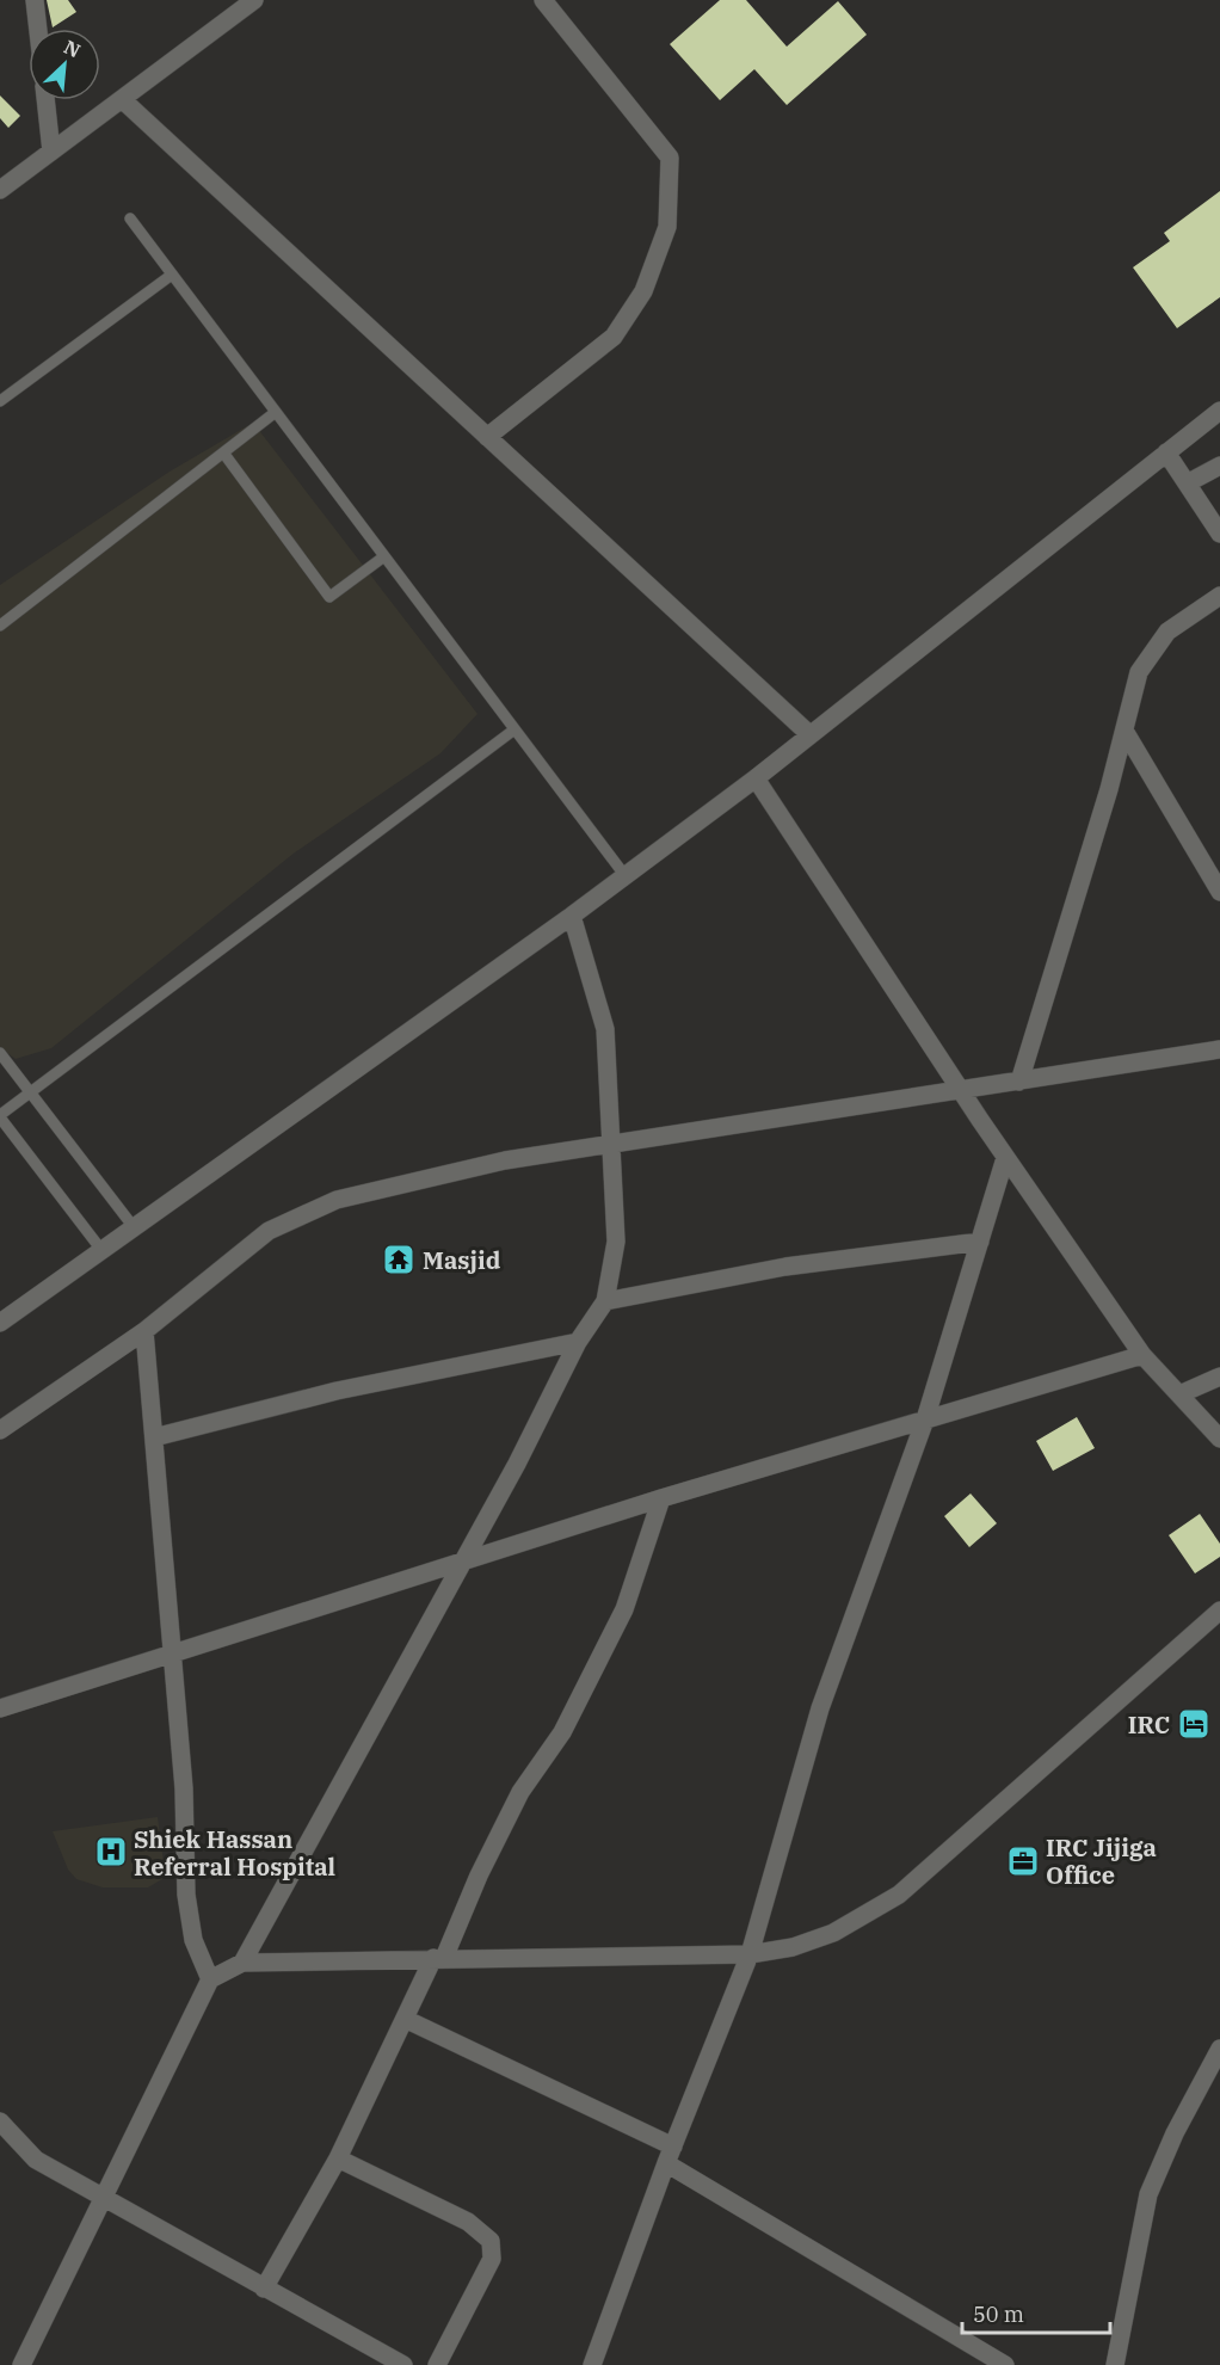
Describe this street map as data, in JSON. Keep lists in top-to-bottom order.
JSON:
{
  "places": {
    "temple": ["Masjid"],
    "hotel": ["IRC"],
    "hospital": ["Shiek Hassan Referral Hospital"],
    "office": ["IRC Jijiga Office"]
  },
  "scale_bar": "50 m",
  "north": "top right"
}
